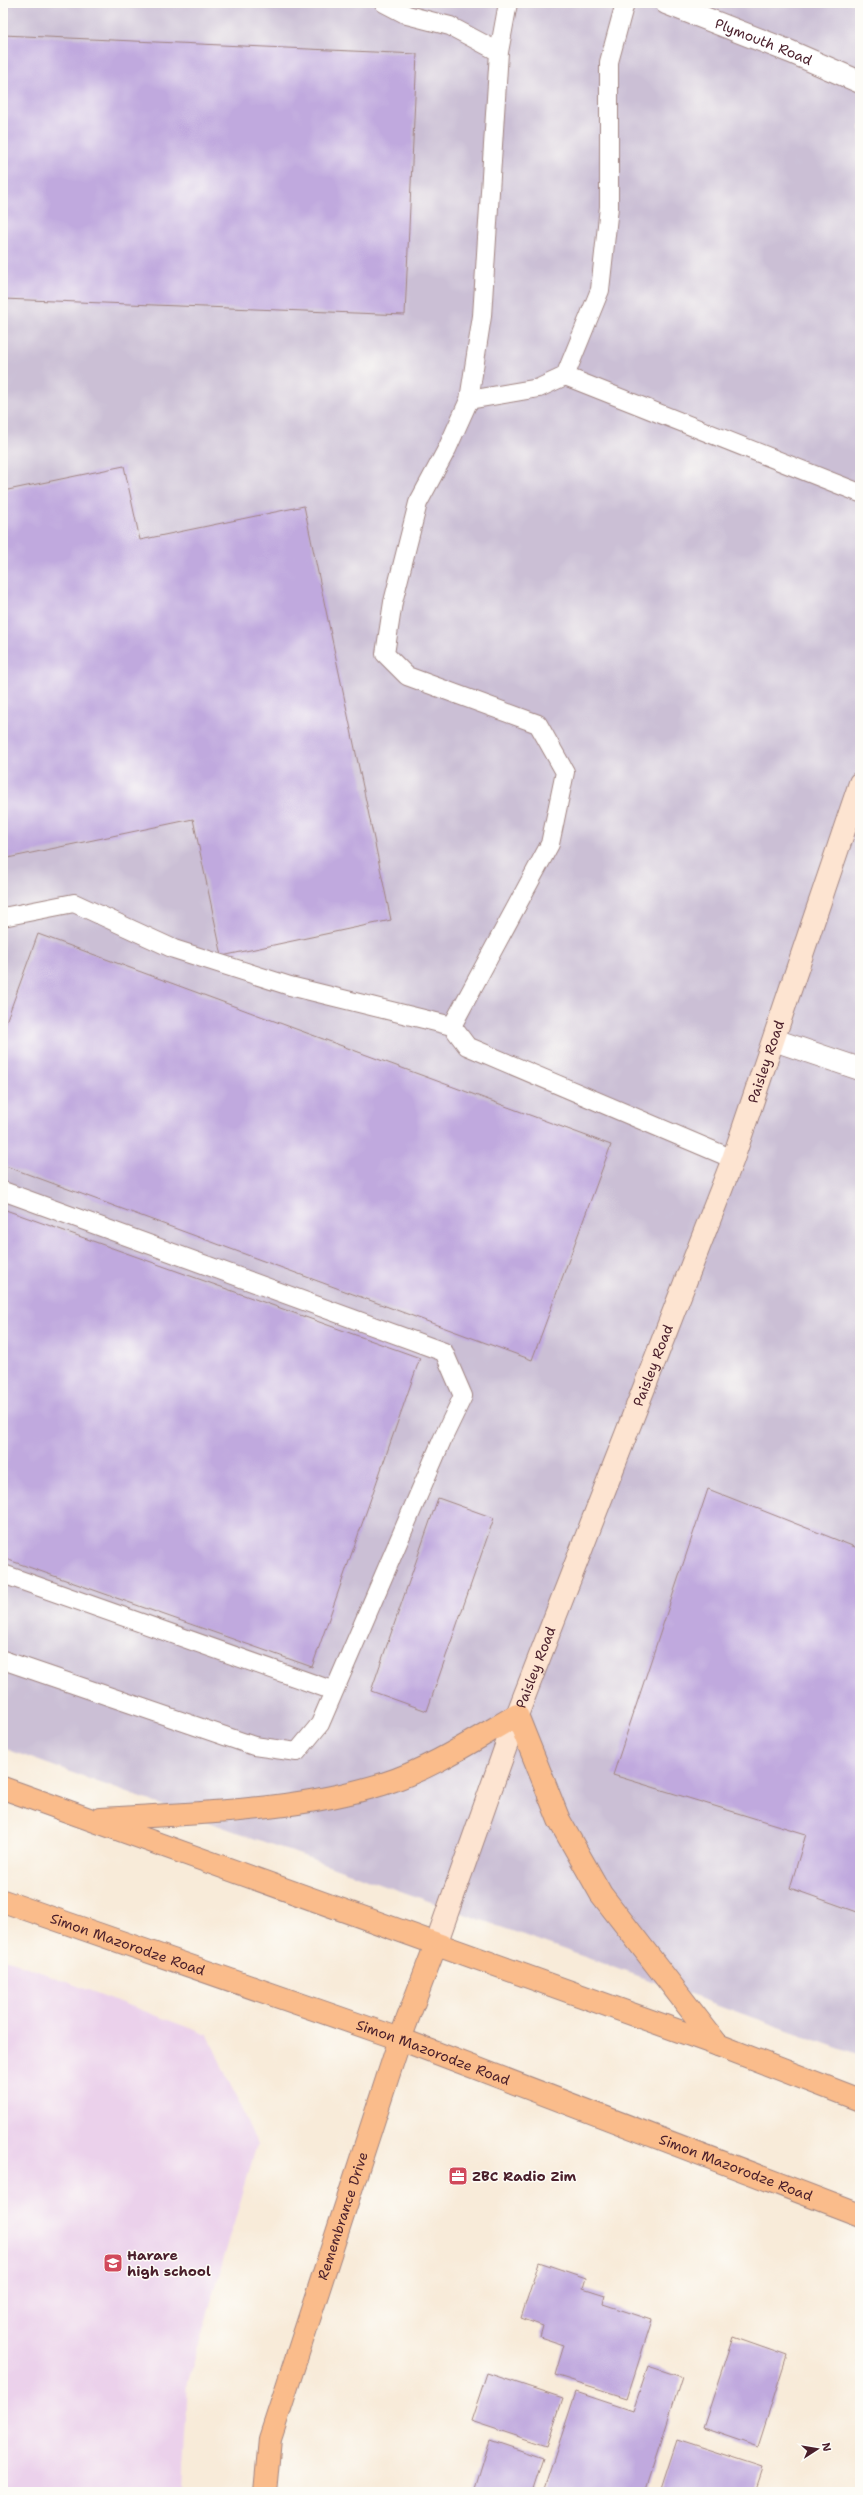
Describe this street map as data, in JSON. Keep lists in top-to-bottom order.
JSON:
{
  "streets": {
    "main road": ["Paisley Road", "Simon Mazorodze Road", "Remembrance Drive"],
    "street": ["Plymouth Road"]
  },
  "crossings": [
    ["Paisley Road", "Remembrance Drive"],
    ["Simon Mazorodze Road", "Remembrance Drive"]
  ],
  "places": {
    "office": ["ZBC Radio Zim"],
    "school or university": ["Harare high school"]
  },
  "north": "right"
}
